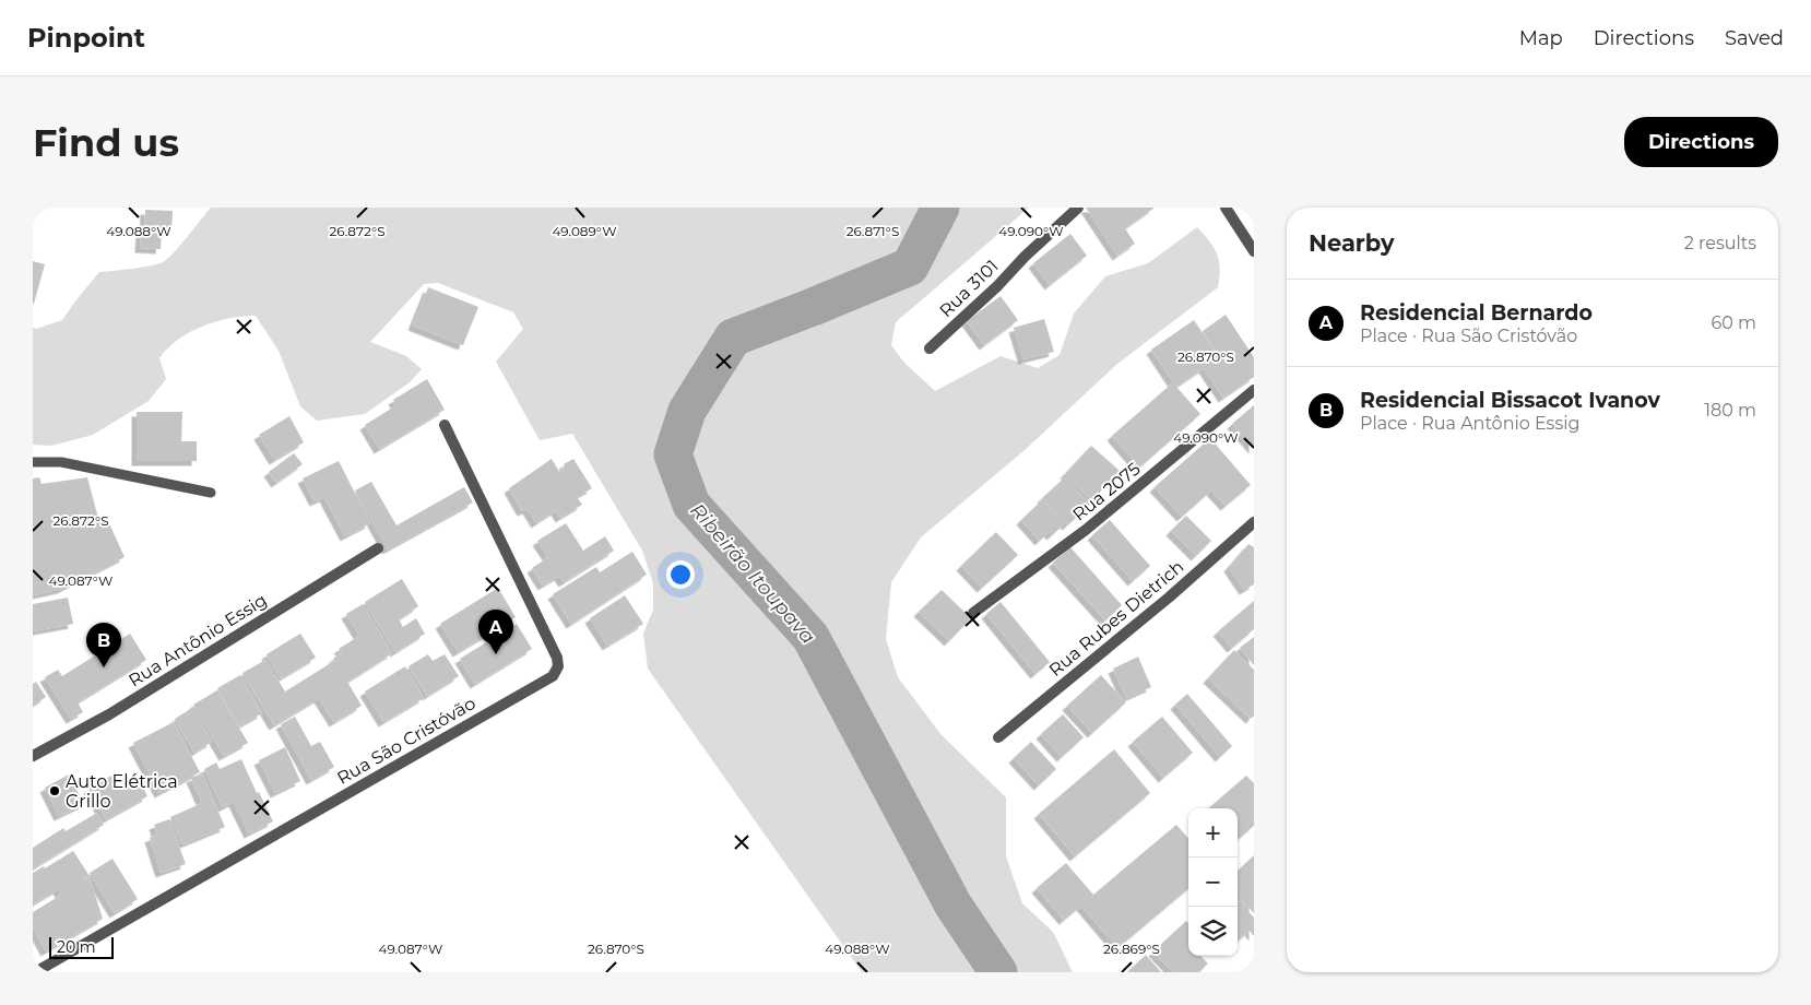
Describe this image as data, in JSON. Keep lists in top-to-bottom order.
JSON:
{
  "streets": {
    "street": [
      "Rua 3101",
      "Rua 2075",
      "Rua Rubes Dietrich",
      "Rua Antônio Essig",
      "Rua São Cristóvão"
    ]
  },
  "water": ["Ribeirão Itoupava"],
  "places": ["Auto Elétrica Grillo"],
  "scale_bar": "20 m",
  "page": {
    "header": "Pinpoint",
    "nav": ["Map", "Directions", "Saved"],
    "buttons": "Directions",
    "title": "Find us",
    "heading": ["Nearby", "2 results"],
    "list": [
      {
        "mark": "A",
        "name": "Residencial Bernardo",
        "note": "Place · Rua São Cristóvão",
        "value": "60 m"
      },
      {
        "mark": "B",
        "name": "Residencial Bissacot Ivanov",
        "note": "Place · Rua Antônio Essig",
        "value": "180 m"
      }
    ],
    "pins": ["A", "B"],
    "map_buttons": ["+", "−"],
    "scale": "20 m"
  },
  "coordinates": [
    "26.872°S",
    "26.871°S",
    "49.088°W",
    "49.089°W",
    "49.090°W",
    "26.870°S",
    "49.087°W",
    "26.869°S"
  ]
}
